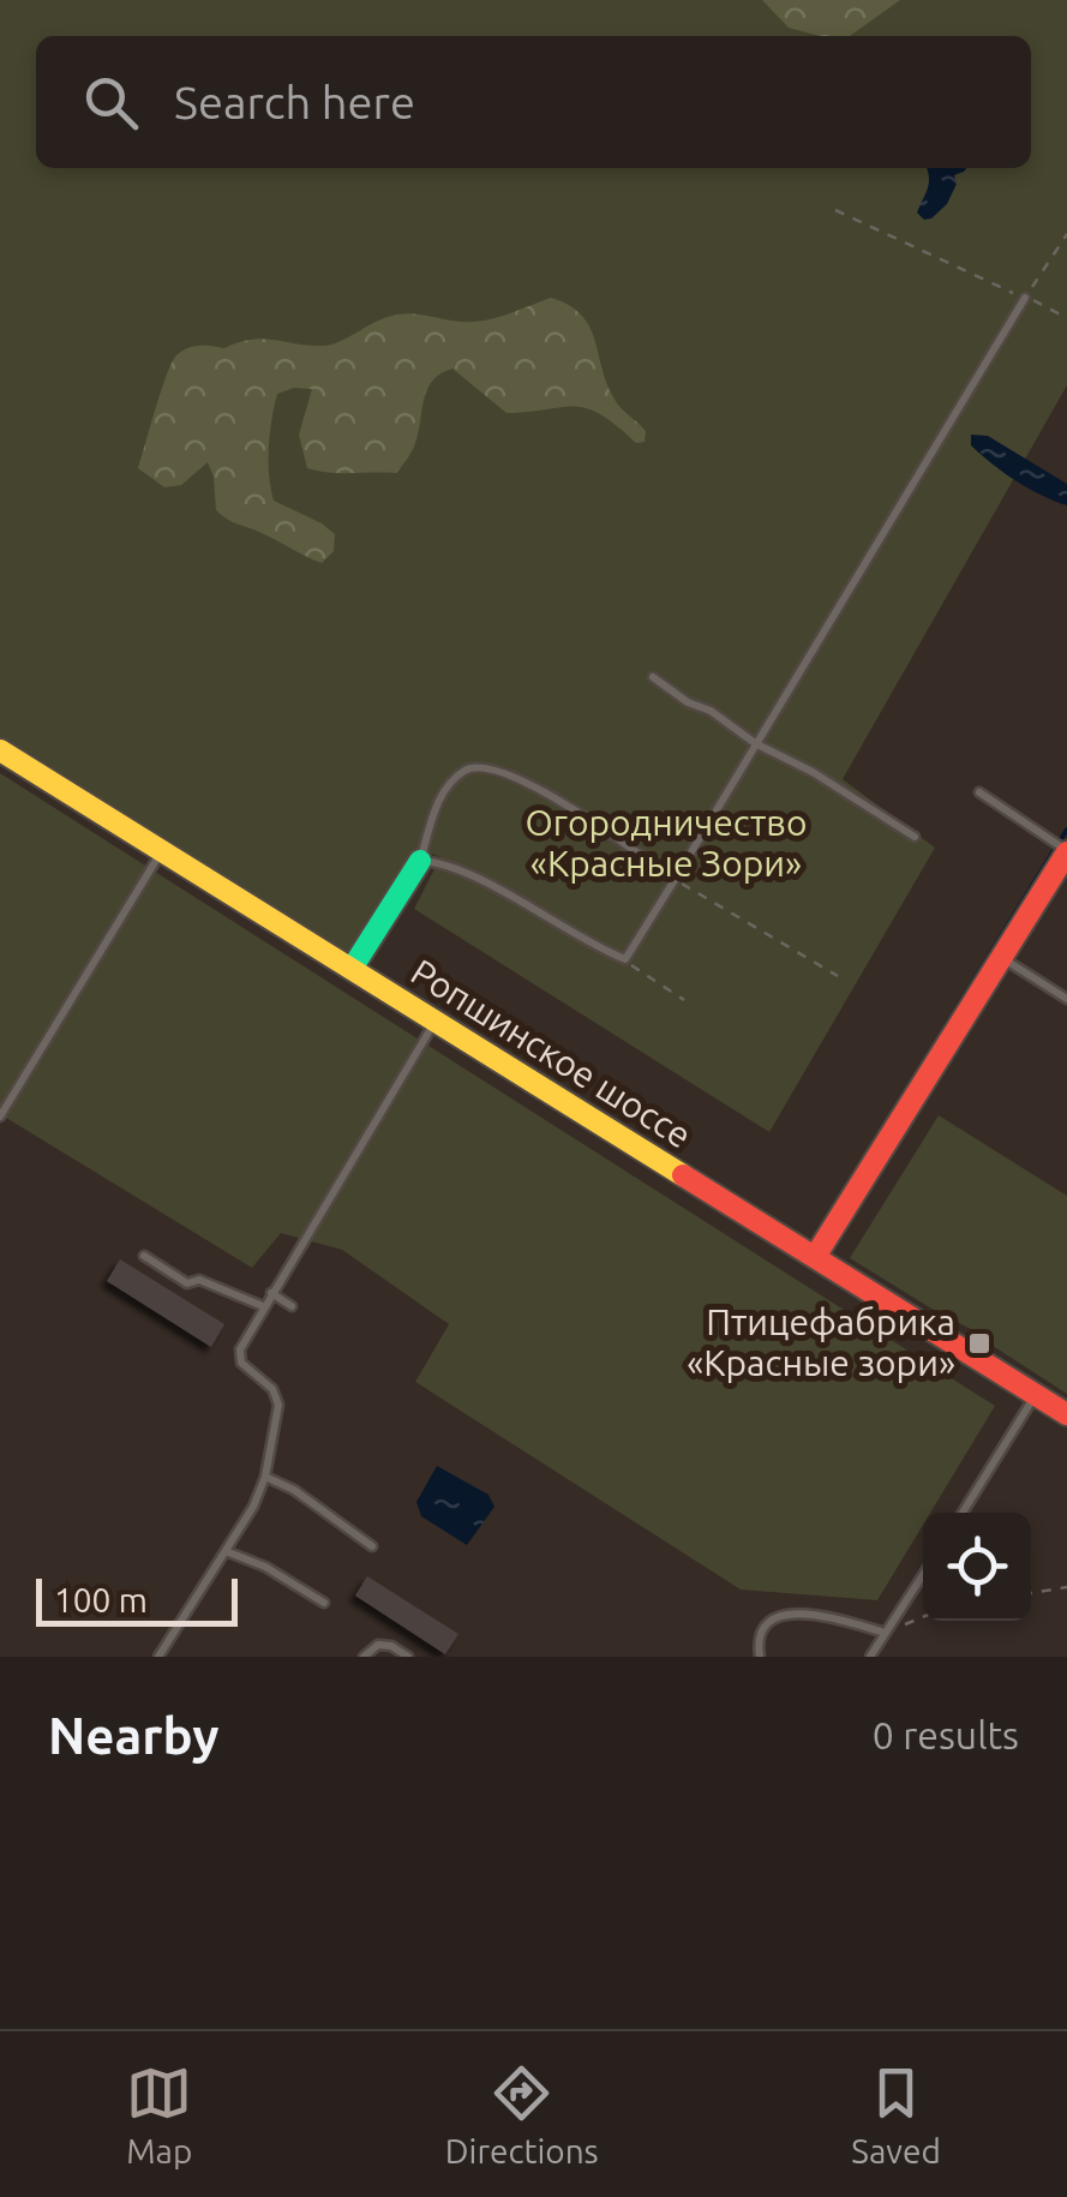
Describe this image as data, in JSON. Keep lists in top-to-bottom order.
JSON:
{
  "streets": {
    "main road": ["Ропшинское шоссе"]
  },
  "parks": ["Огородничество «Красные Зори»"],
  "places": {
    "transit": ["Птицефабрика «Красные зори»"]
  },
  "scale_bar": "100 m",
  "page": {
    "search": "Search here",
    "scale": "100 m",
    "heading": ["Nearby", "0 results"],
    "nav": ["Map", "Directions", "Saved"]
  }
}
